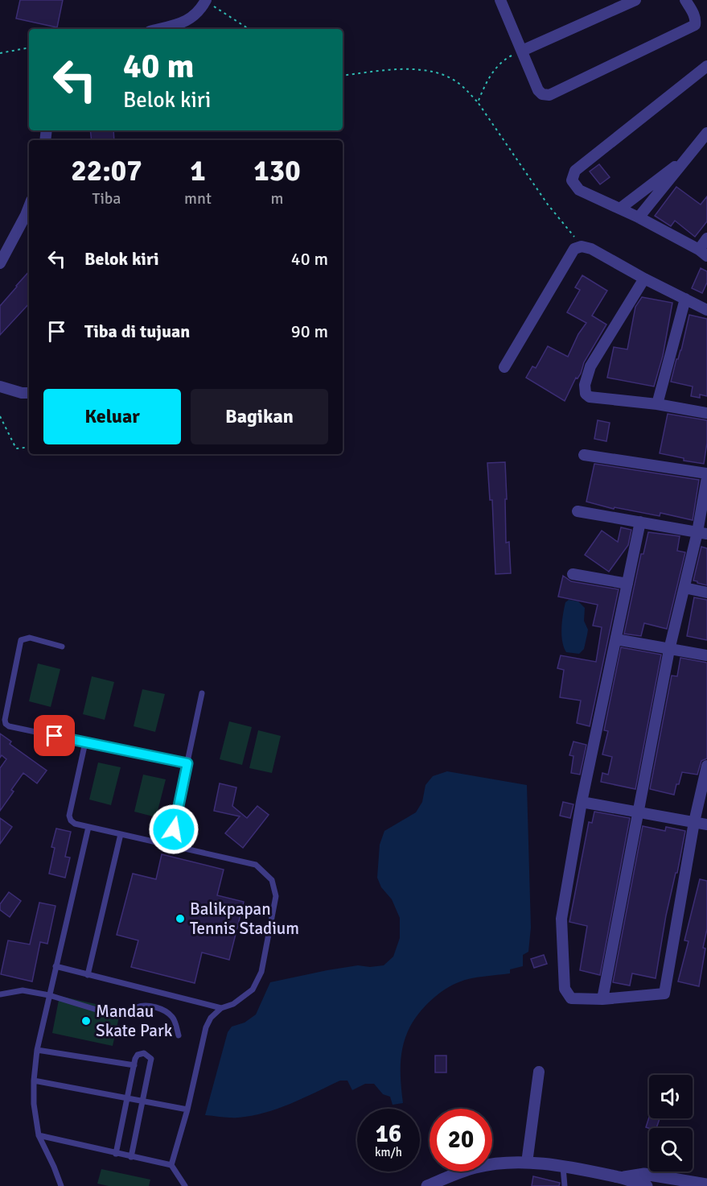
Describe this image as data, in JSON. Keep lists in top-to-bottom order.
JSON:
{
  "places": ["Balikpapan Tennis Stadium", "Mandau Skate Park"],
  "page": {
    "turn": ["40 m", "Belok kiri"],
    "eta": [
      "22:07",
      "Tiba",
      "1",
      "mnt",
      "130",
      "m"
    ],
    "list": [
      {
        "name": "Belok kiri",
        "value": "40 m"
      },
      {
        "name": "Tiba di tujuan",
        "value": "90 m"
      }
    ],
    "buttons": ["Keluar", "Bagikan"],
    "speed": "16 km/h",
    "limit": "20"
  }
}
